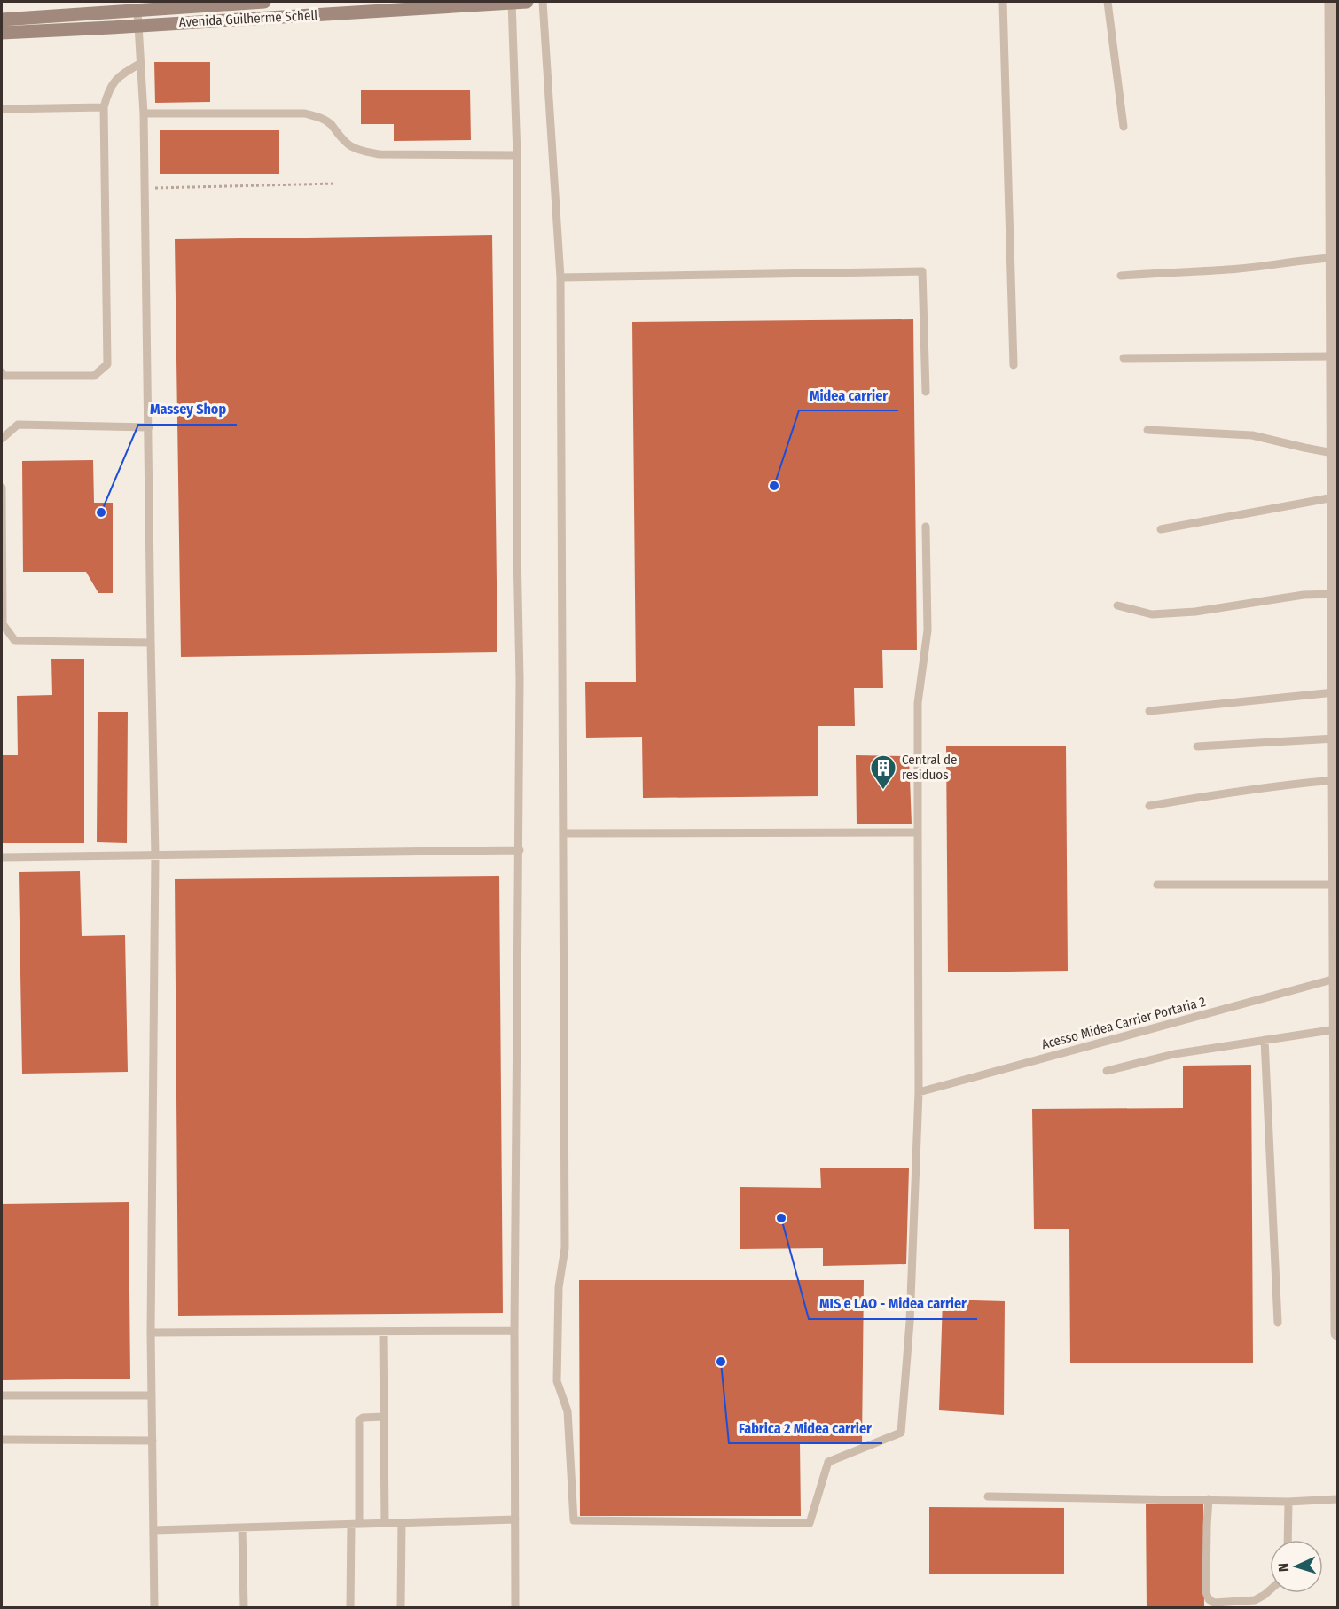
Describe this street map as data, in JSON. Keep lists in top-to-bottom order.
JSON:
{
  "streets": {
    "main road": ["Avenida Guilherme Schell"],
    "lane": ["Acesso Midea Carrier Portaria 2"]
  },
  "places": {
    "other": [
      "Midea carrier",
      "Massey Shop",
      "MIS e LAO - Midea carrier",
      "Fabrica 2 Midea carrier"
    ],
    "building": ["Central de residuos"]
  },
  "north": "left"
}
